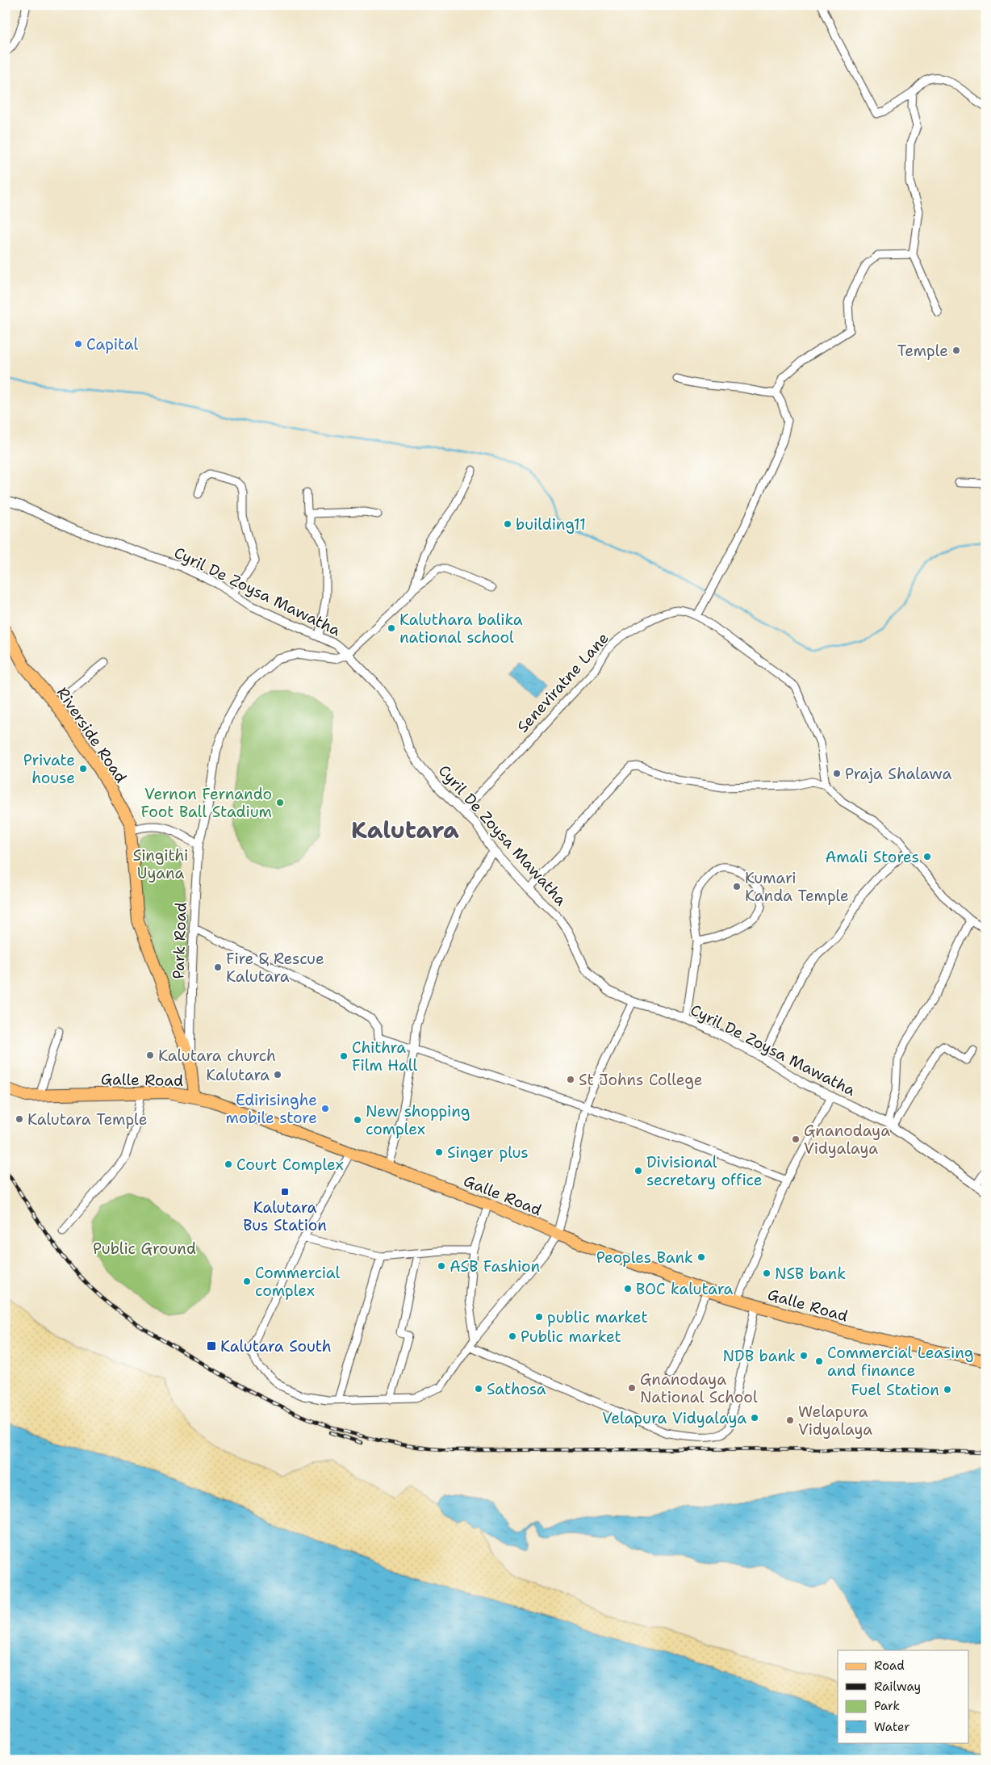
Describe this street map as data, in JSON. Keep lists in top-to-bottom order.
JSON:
{
  "streets": {
    "main road": ["Riverside Road", "Galle Road"],
    "street": ["Cyril De Zoysa Mawatha", "Seneviratne Lane", "Park Road"]
  },
  "crossings": [
    ["Cyril De Zoysa Mawatha", "Seneviratne Lane"],
    ["Cyril De Zoysa Mawatha", "Park Road"],
    ["Riverside Road", "Park Road"],
    ["Riverside Road", "Galle Road"]
  ],
  "districts": ["Kalutara"],
  "parks": ["Singithi Uyana", "Public Ground"],
  "places": {
    "other": [
      "Capital",
      "Temple",
      "building11",
      "Kaluthara balika national school",
      "Private house",
      "Praja Shalawa",
      "Vernon Fernando Foot Ball Stadium",
      "Amali Stores",
      "Kumari Kanda Temple",
      "Fire & Rescue Kalutara",
      "Kalutara church",
      "Chithra Film Hall",
      "Kalutara",
      "St Johns College",
      "Edirisinghe mobile store",
      "Kalutara Temple",
      "New shopping complex",
      "Gnanodaya Vidyalaya",
      "Singer plus",
      "Court Complex",
      "Divisional secretary office",
      "Peoples Bank",
      "ASB Fashion",
      "NSB bank",
      "Commercial complex",
      "BOC kalutara",
      "public market",
      "Public market",
      "NDB bank",
      "Commercial Leasing and finance",
      "Gnanodaya National School",
      "Sathosa",
      "Fuel Station",
      "Velapura Vidyalaya",
      "Welapura Vidyalaya"
    ],
    "transit": ["Kalutara Bus Station", "Kalutara South"]
  },
  "legend": [
    "Road",
    "Railway",
    "Park",
    "Water"
  ]
}
